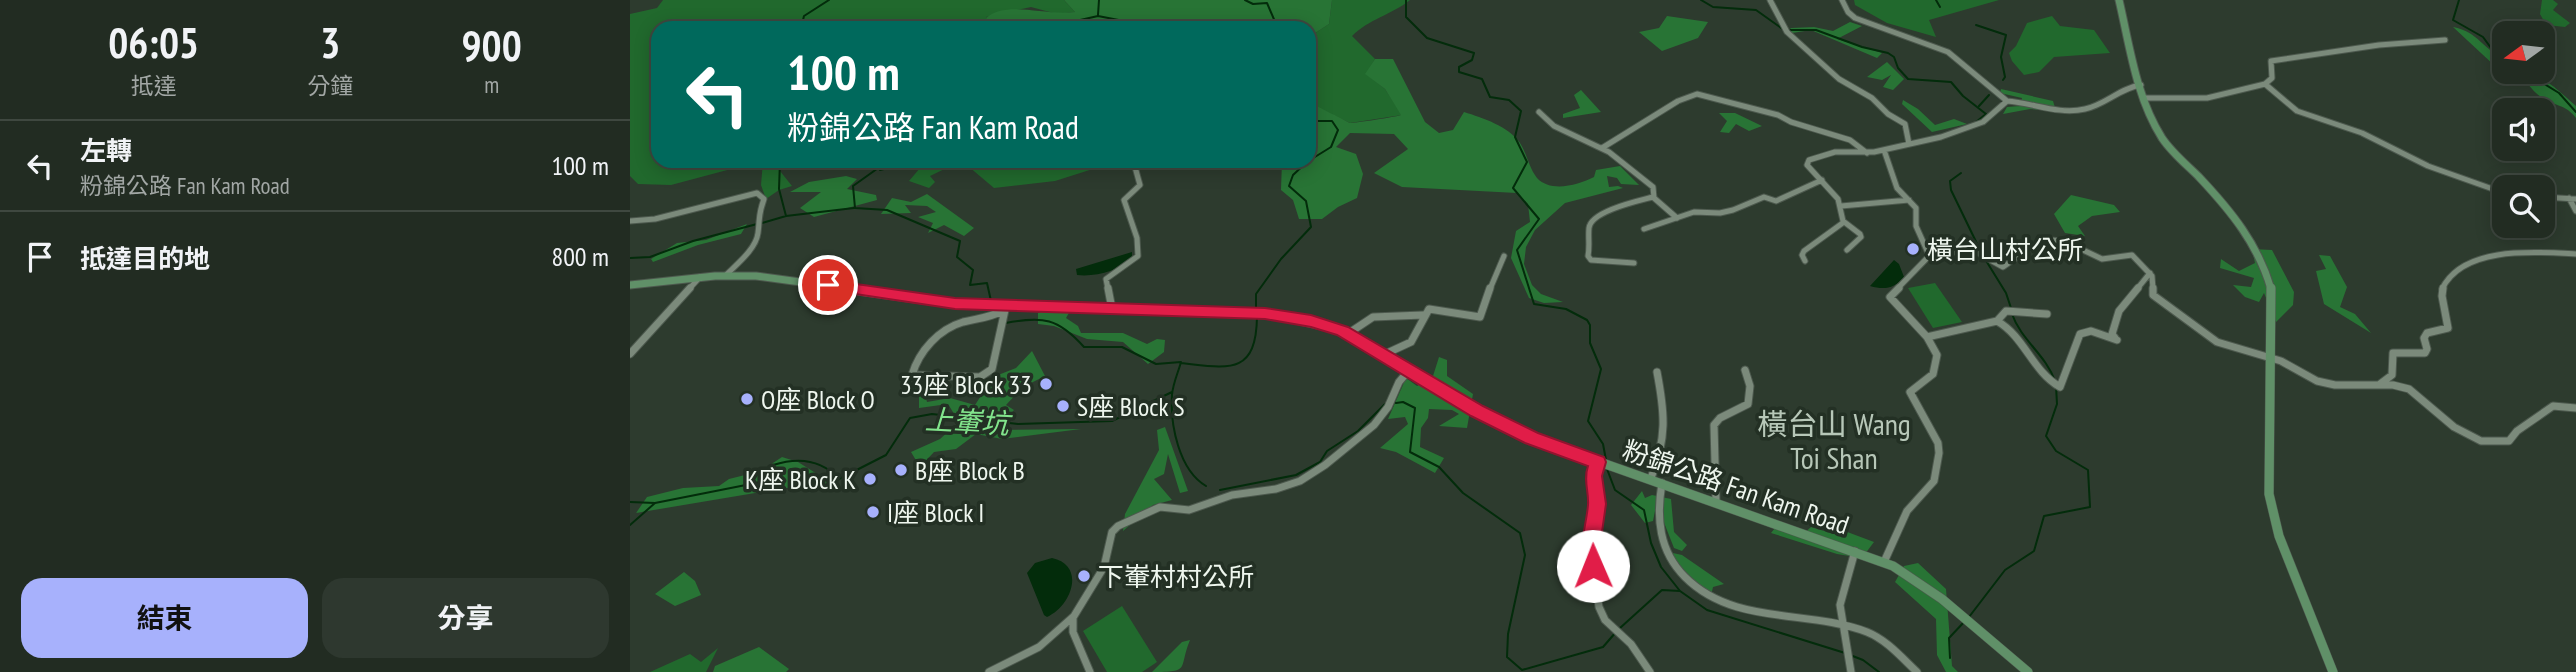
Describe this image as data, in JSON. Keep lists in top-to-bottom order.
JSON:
{
  "streets": {
    "main road": ["粉錦公路 Fan Kam Road"]
  },
  "districts": ["橫台山 Wang Toi Shan"],
  "water": ["上輋坑"],
  "places": [
    "橫台山村公所",
    "33座 Block 33",
    "O座 Block O",
    "S座 Block S",
    "B座 Block B",
    "K座 Block K",
    "I座 Block I",
    "下輋村村公所"
  ],
  "north": "left",
  "page": {
    "eta": [
      "06:05",
      "抵達",
      "3",
      "分鐘",
      "900",
      "m"
    ],
    "turn": ["100 m", "粉錦公路 Fan Kam Road"],
    "list": [
      {
        "name": "左轉",
        "note": "粉錦公路 Fan Kam Road",
        "value": "100 m"
      },
      {
        "name": "抵達目的地",
        "value": "800 m"
      }
    ],
    "buttons": ["結束", "分享"]
  }
}
